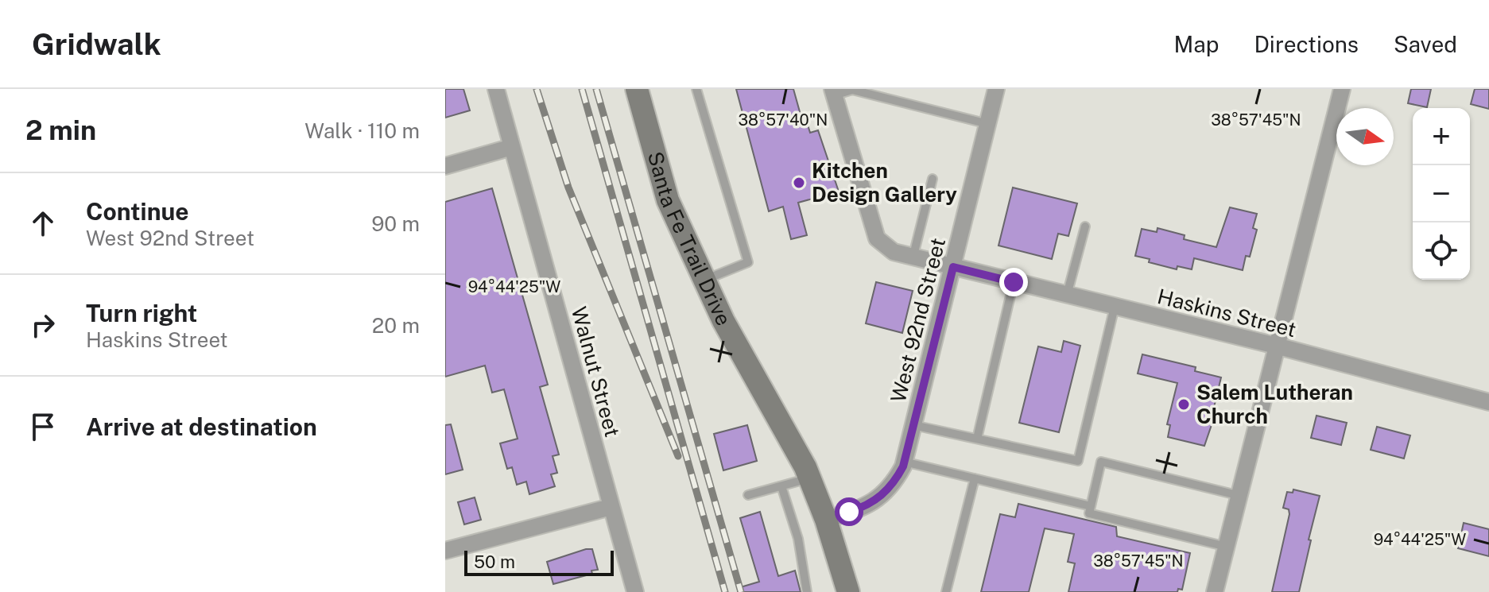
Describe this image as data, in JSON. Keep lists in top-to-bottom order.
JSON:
{
  "streets": {
    "main road": ["Santa Fe Trail Drive"],
    "street": ["Haskins Street", "West 92nd Street", "Walnut Street"]
  },
  "crossings": [
    ["Santa Fe Trail Drive", "West 92nd Street"],
    ["Haskins Street", "West 92nd Street"]
  ],
  "places": ["Kitchen Design Gallery", "Salem Lutheran Church"],
  "scale_bar": "50 m",
  "north": "right",
  "page": {
    "header": "Gridwalk",
    "nav": ["Map", "Directions", "Saved"],
    "heading": ["2 min", "Walk · 110 m"],
    "map_buttons": ["+", "−"],
    "list": [
      ["Continue", "West 92nd Street", "90 m"],
      ["Turn right", "Haskins Street", "20 m"],
      "Arrive at destination"
    ],
    "scale": "50 m"
  },
  "coordinates": ["38°57'40\"N", "38°57'45\"N", "94°44'25\"W"]
}
